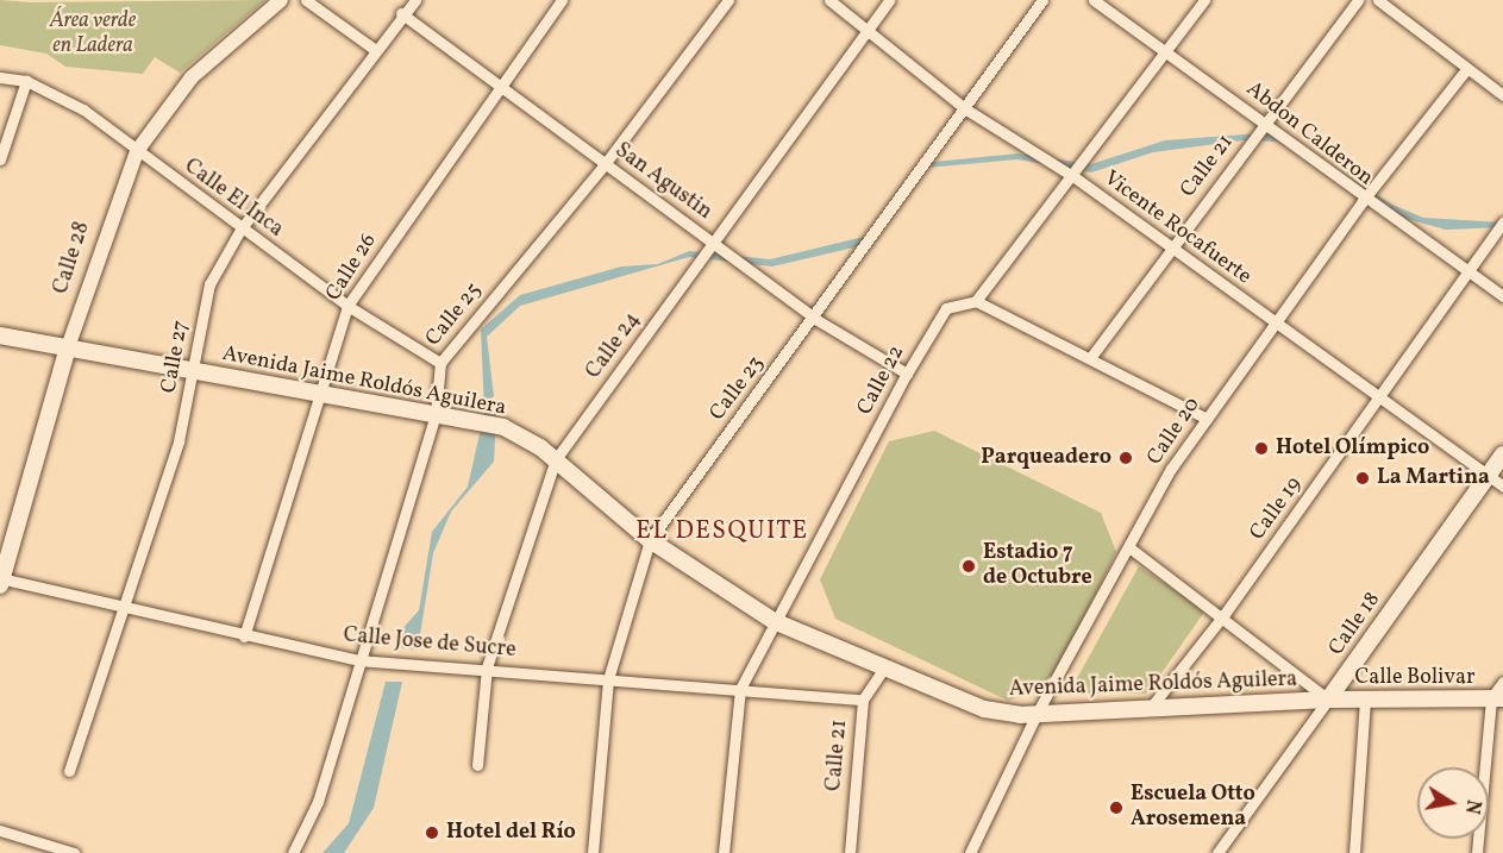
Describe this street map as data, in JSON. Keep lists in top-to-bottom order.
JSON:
{
  "streets": {
    "main road": [
      "Calle 28",
      "Avenida Jaime Roldós Aguilera",
      "Calle 18",
      "Calle Bolivar"
    ],
    "street": [
      "Abdon Calderon",
      "Calle 21",
      "San Agustin",
      "Calle El Inca",
      "Vicente Rocafuerte",
      "Calle 26",
      "Calle 25",
      "Calle 24",
      "Calle 27",
      "Calle 22",
      "Calle 23",
      "Calle 20",
      "Calle 19",
      "Calle Jose de Sucre"
    ]
  },
  "crossings": [
    ["Abdon Calderon", "Calle 21"],
    ["Abdon Calderon", "Calle 22"],
    ["Abdon Calderon", "Calle 20"],
    ["Abdon Calderon", "Calle 19"],
    ["Calle 21", "Vicente Rocafuerte"],
    ["Calle 21", "Avenida Jaime Roldós Aguilera"],
    ["Calle 21", "Calle Jose de Sucre"],
    ["San Agustin", "Calle 26"],
    ["San Agustin", "Calle 25"],
    ["San Agustin", "Calle 24"],
    ["San Agustin", "Calle 27"],
    ["San Agustin", "Calle 22"],
    ["San Agustin", "Calle 23"],
    ["Calle El Inca", "Calle 28"],
    ["Calle El Inca", "Calle 26"],
    ["Calle El Inca", "Calle 25"],
    ["Calle El Inca", "Calle 27"],
    ["Vicente Rocafuerte", "Calle 24"],
    ["Vicente Rocafuerte", "Calle 22"],
    ["Vicente Rocafuerte", "Calle 23"],
    ["Vicente Rocafuerte", "Calle 20"],
    ["Vicente Rocafuerte", "Calle 19"],
    ["Vicente Rocafuerte", "Calle 18"],
    ["Calle 28", "Avenida Jaime Roldós Aguilera"],
    ["Calle 28", "Calle Jose de Sucre"],
    ["Calle 26", "Avenida Jaime Roldós Aguilera"],
    ["Calle 26", "Calle Jose de Sucre"],
    ["Calle 25", "Avenida Jaime Roldós Aguilera"],
    ["Calle 25", "Calle Jose de Sucre"],
    ["Calle 24", "Avenida Jaime Roldós Aguilera"],
    ["Calle 24", "Calle Jose de Sucre"],
    ["Calle 27", "Avenida Jaime Roldós Aguilera"],
    ["Calle 27", "Calle Jose de Sucre"],
    ["Calle 22", "Avenida Jaime Roldós Aguilera"],
    ["Calle 22", "Calle Jose de Sucre"],
    ["Avenida Jaime Roldós Aguilera", "Calle 23"],
    ["Avenida Jaime Roldós Aguilera", "Calle 20"],
    ["Avenida Jaime Roldós Aguilera", "Calle 19"],
    ["Avenida Jaime Roldós Aguilera", "Calle 18"],
    ["Avenida Jaime Roldós Aguilera", "Calle Bolivar"],
    ["Calle 23", "Calle Jose de Sucre"],
    ["Calle 18", "Calle Bolivar"]
  ],
  "districts": ["EL DESQUITE"],
  "parks": ["Área verde en Ladera"],
  "places": [
    "Hotel Olímpico",
    "Parqueadero",
    "La Martina",
    "Estadio 7 de Octubre",
    "Escuela Otto Arosemena",
    "Hotel del Río"
  ],
  "north": "right"
}
